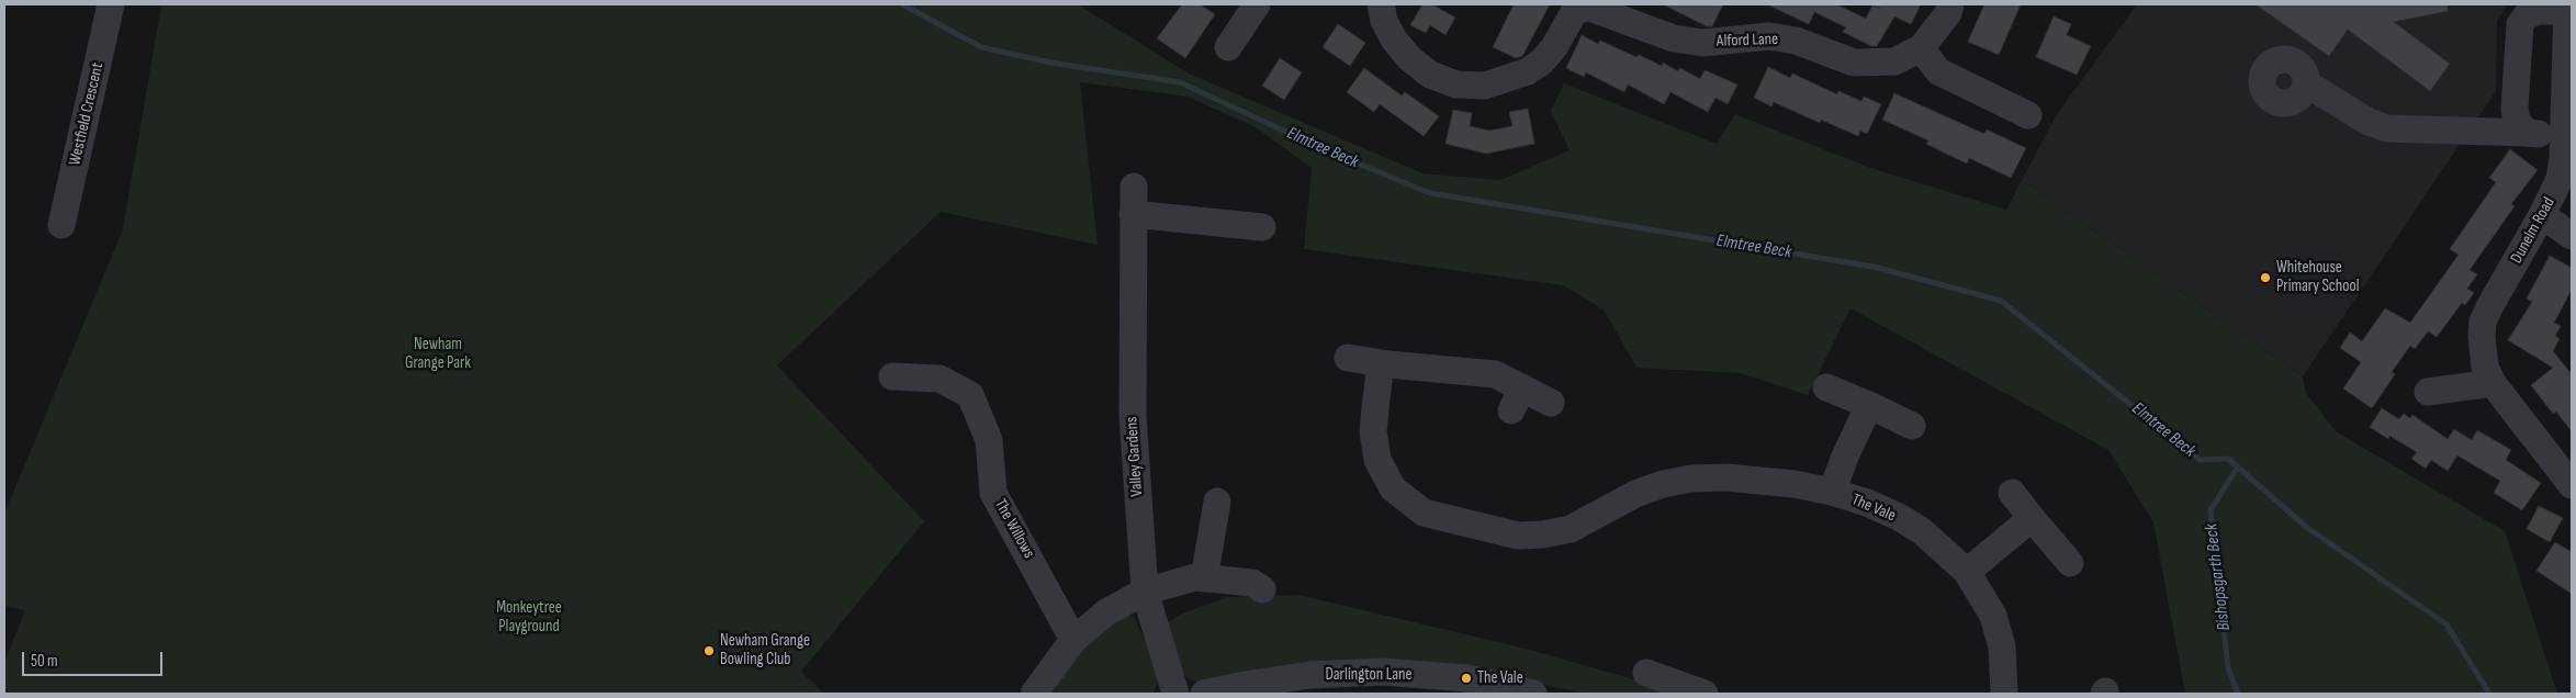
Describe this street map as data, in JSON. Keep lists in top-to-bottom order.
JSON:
{
  "streets": {
    "street": [
      "Alford Lane",
      "Westfield Crescent",
      "Dunelm Road",
      "Valley Gardens",
      "The Vale",
      "The Willows",
      "Darlington Lane"
    ]
  },
  "water": ["Elmtree Beck", "Bishopsgarth Beck"],
  "parks": ["Newham Grange Park", "Monkeytree Playground"],
  "places": ["Whitehouse Primary School", "Newham Grange Bowling Club", "The Vale"],
  "scale_bar": "50 m"
}
